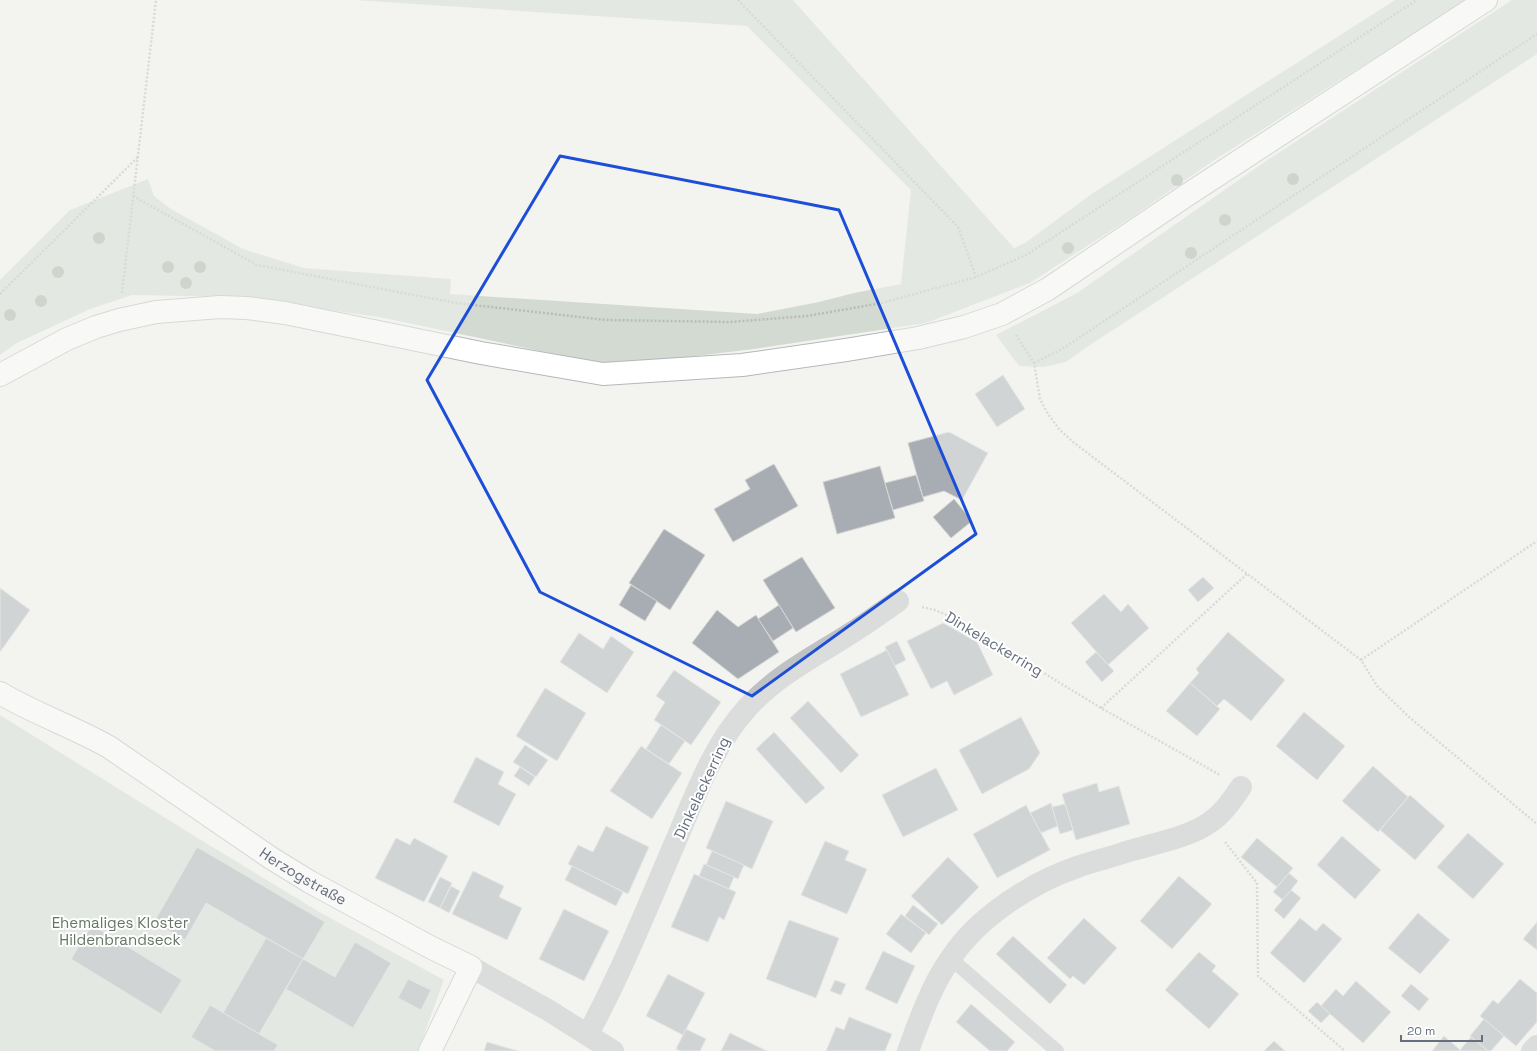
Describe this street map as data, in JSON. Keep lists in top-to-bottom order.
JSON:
{
  "streets": {
    "street": ["Dinkelackerring", "Herzogstraße"]
  },
  "crossings": [
    ["Dinkelackerring", "Herzogstraße"]
  ],
  "parks": ["Ehemaliges Kloster Hildenbrandseck"],
  "scale_bar": "20 m"
}
